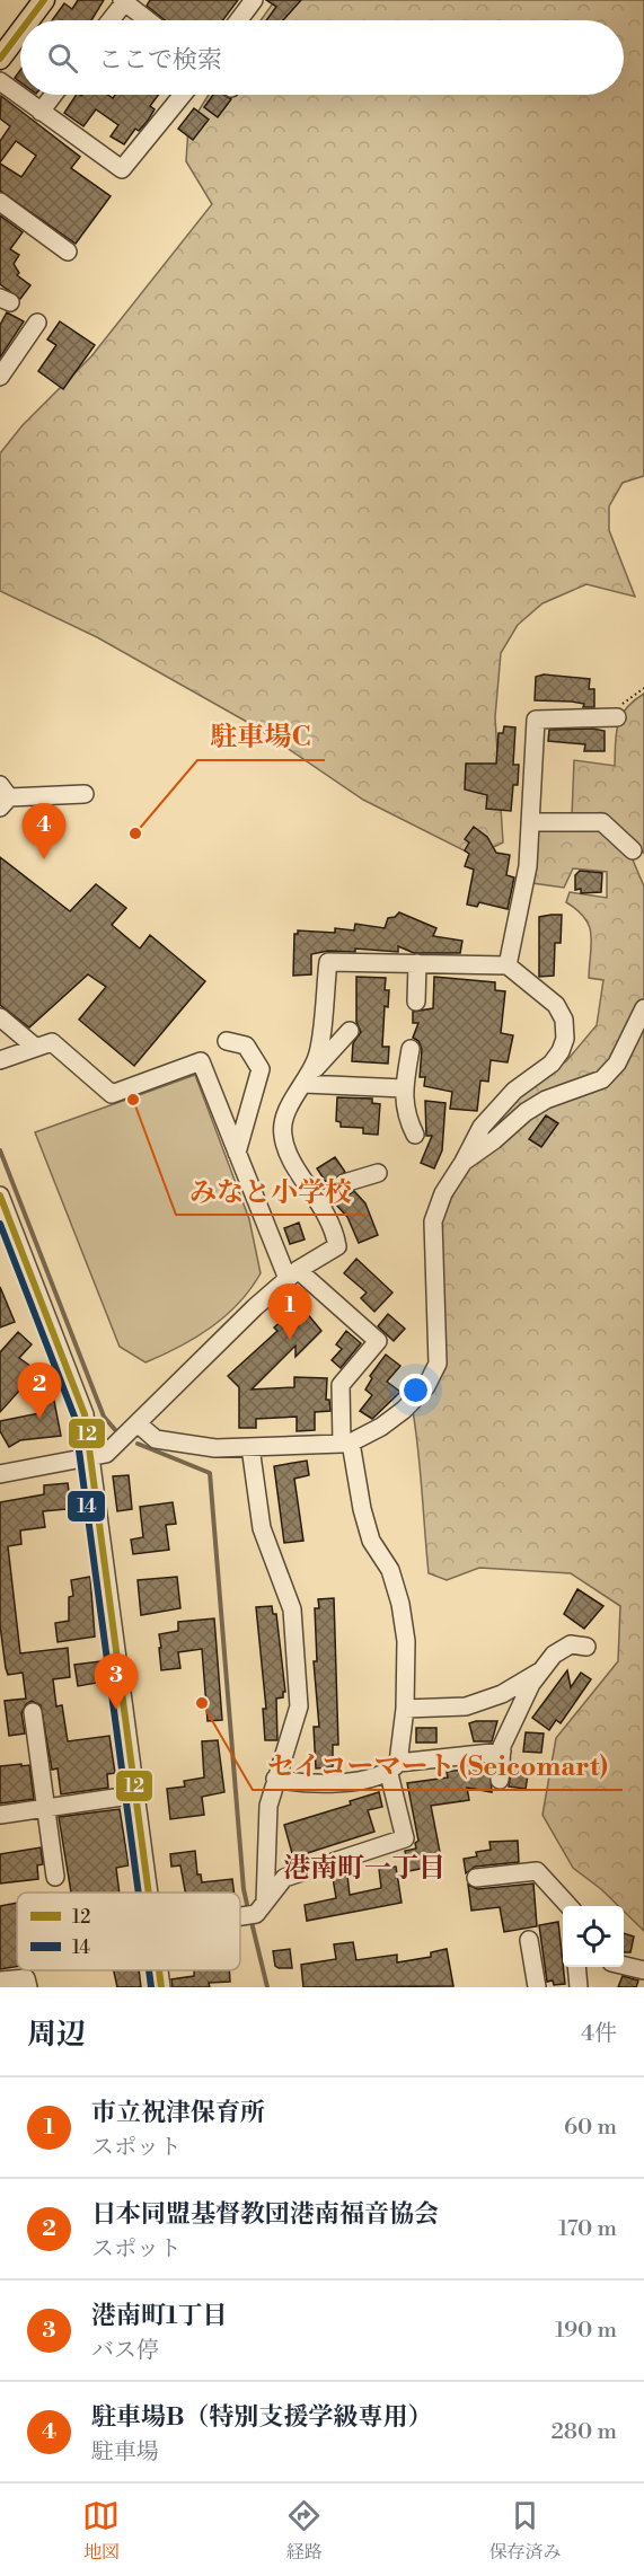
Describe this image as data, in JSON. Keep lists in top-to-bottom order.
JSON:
{
  "districts": ["港南町一丁目"],
  "places": ["駐車場C", "みなと小学校", "セイコーマート (Seicomart)"],
  "lines": ["transit line 12", "transit line 14"],
  "legend": ["12", "14"],
  "page": {
    "search": "ここで検索",
    "pins": [
      "4",
      "1",
      "2",
      "3"
    ],
    "heading": ["周辺", "4件"],
    "list": [
      {
        "mark": "1",
        "name": "市立祝津保育所",
        "note": "スポット",
        "value": "60 m"
      },
      {
        "mark": "2",
        "name": "日本同盟基督教団港南福音協会",
        "note": "スポット",
        "value": "170 m"
      },
      {
        "mark": "3",
        "name": "港南町1丁目",
        "note": "バス停",
        "value": "190 m"
      },
      {
        "mark": "4",
        "name": "駐車場B（特別支援学級専用）",
        "note": "駐車場",
        "value": "280 m"
      }
    ],
    "nav": ["地図", "経路", "保存済み"]
  }
}
